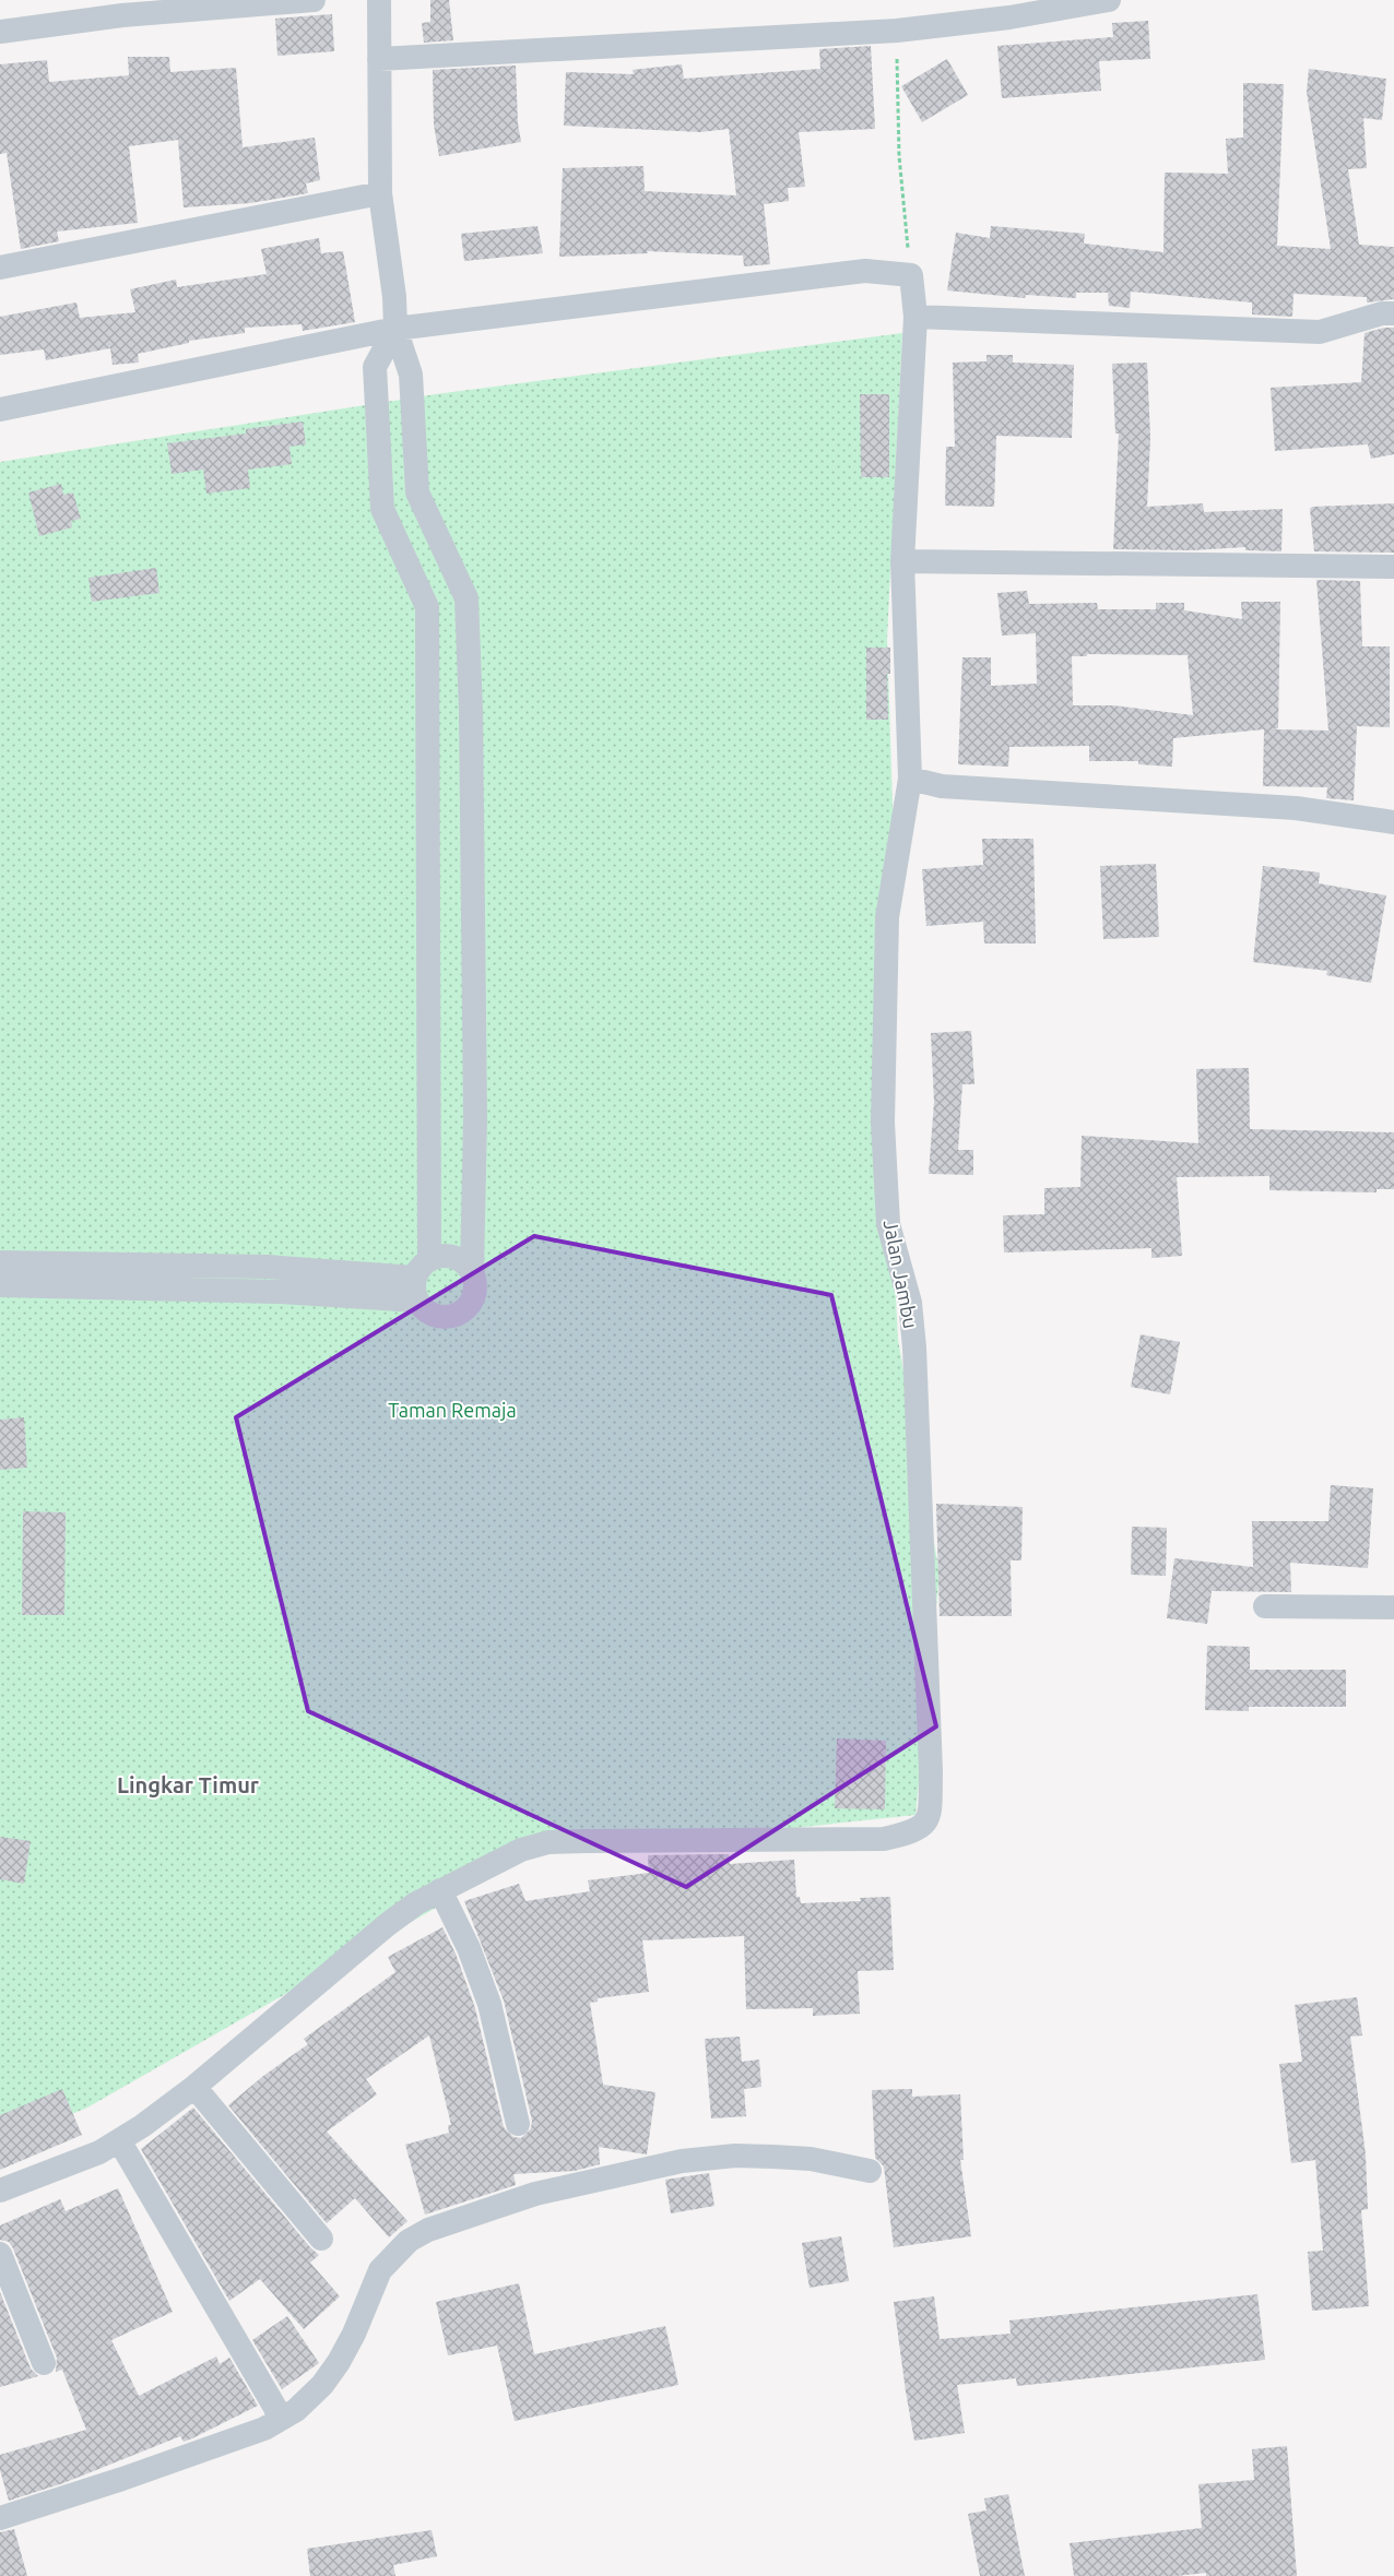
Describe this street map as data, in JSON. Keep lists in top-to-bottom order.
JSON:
{
  "streets": {
    "street": ["Jalan Jambu"]
  },
  "districts": ["Lingkar Timur"],
  "parks": ["Taman Remaja"]
}
